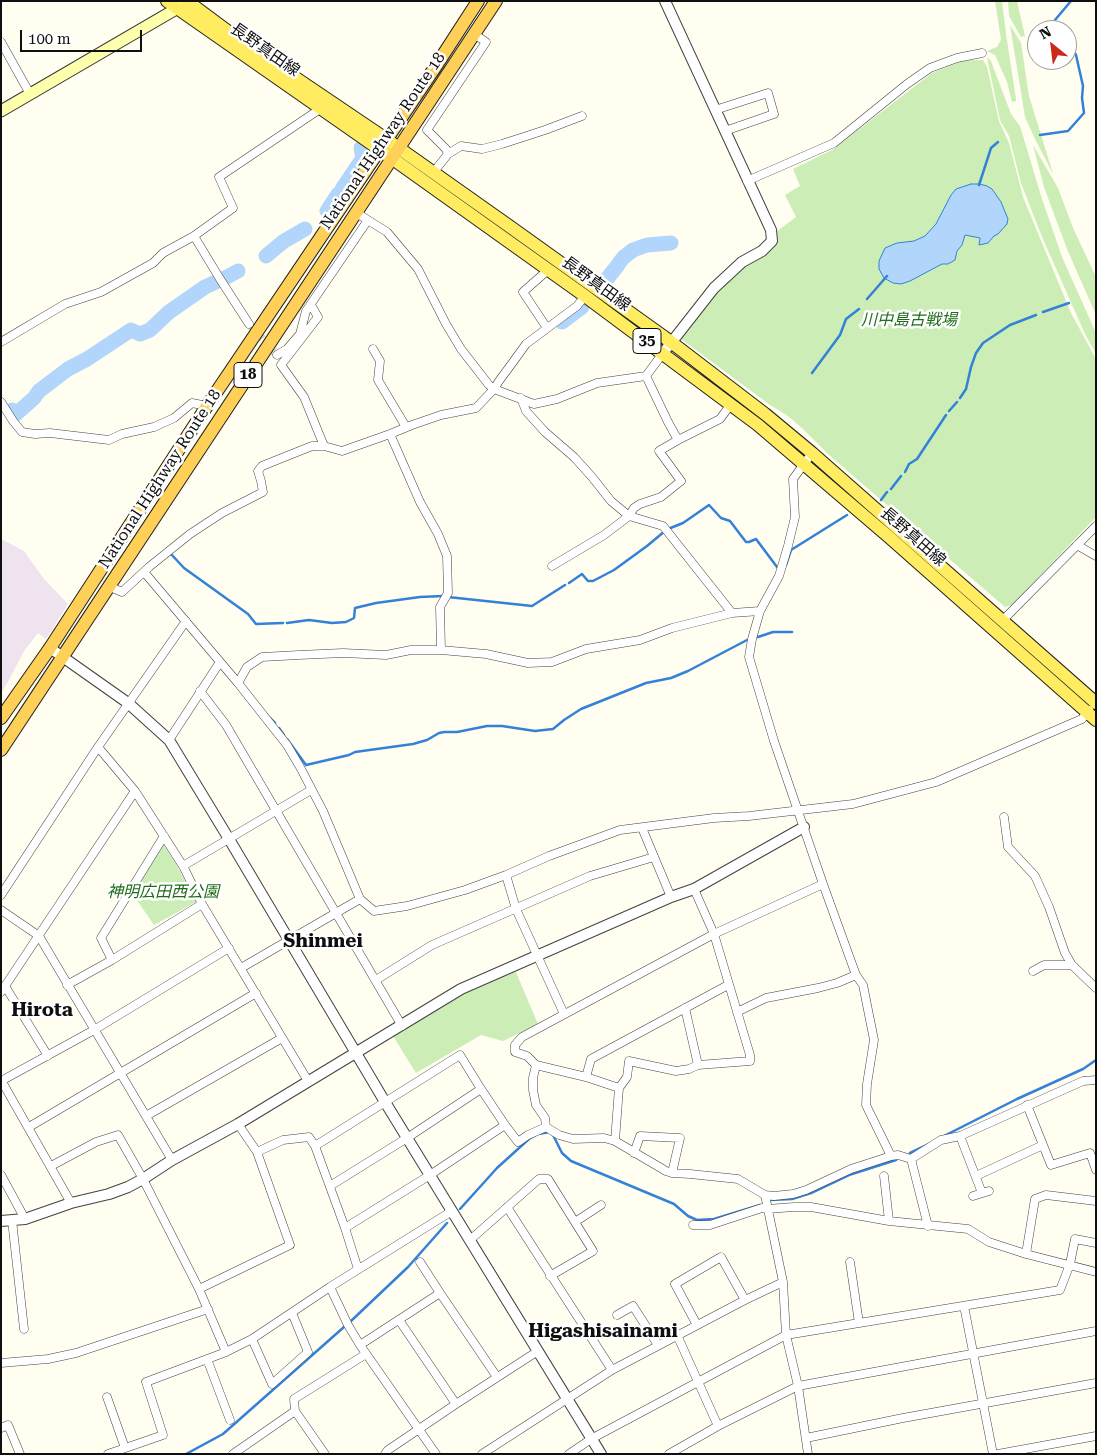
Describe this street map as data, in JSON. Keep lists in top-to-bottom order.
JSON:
{
  "streets": {
    "highway": ["National Highway Route 18", "18"],
    "main road": ["長野真田線", "35"]
  },
  "crossings": [
    ["長野真田線", "National Highway Route 18"]
  ],
  "districts": ["Shinmei", "Hirota", "Higashisainami"],
  "parks": ["川中島古戦場", "神明広田西公園"],
  "scale_bar": "100 m",
  "north": "top left"
}
